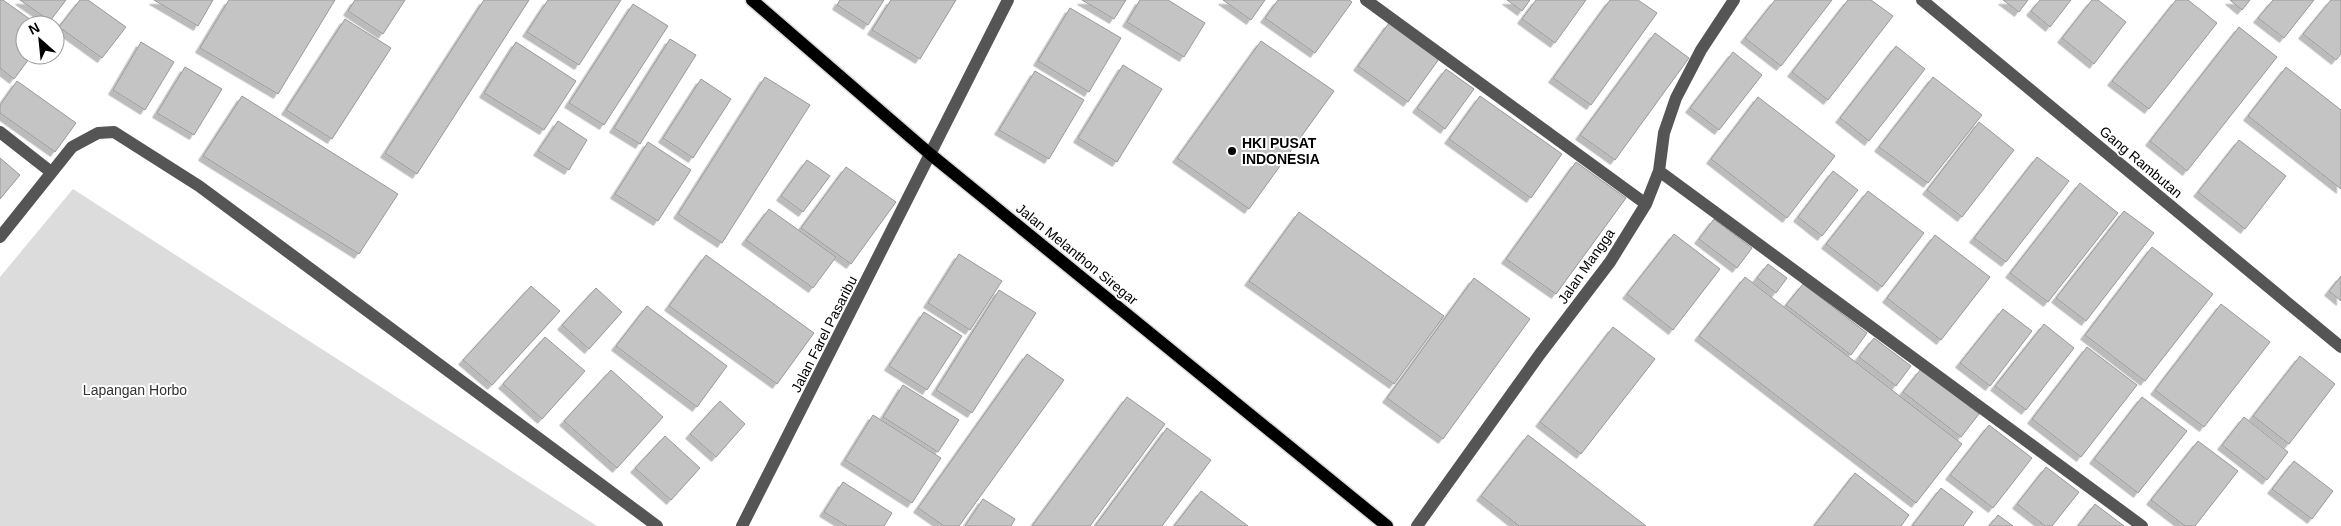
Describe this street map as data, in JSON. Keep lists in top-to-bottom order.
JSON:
{
  "streets": {
    "main road": ["Jalan Melanthon Siregar"],
    "street": ["Gang Rambutan", "Jalan Mangga", "Jalan Farel Pasaribu"]
  },
  "crossings": [
    ["Jalan Melanthon Siregar", "Jalan Farel Pasaribu"]
  ],
  "parks": ["Lapangan Horbo"],
  "places": ["HKI PUSAT INDONESIA"],
  "north": "top left"
}
